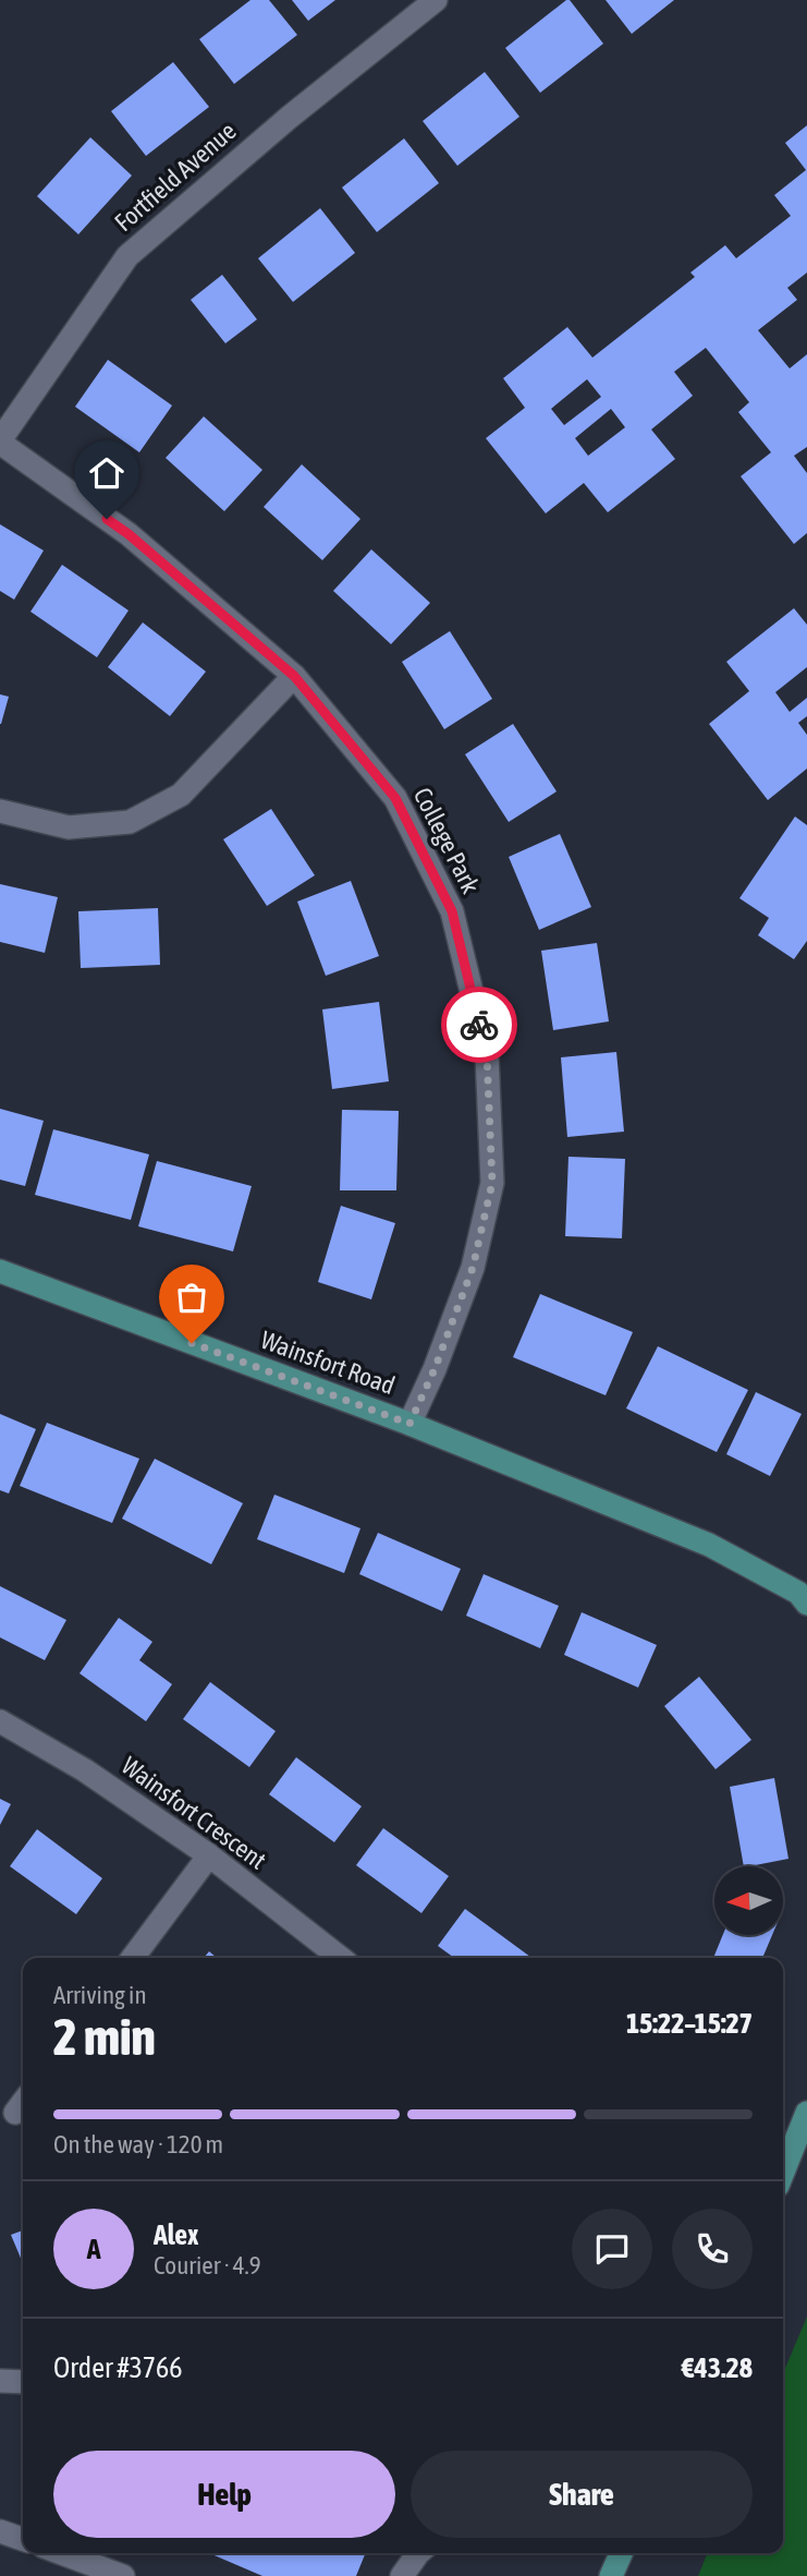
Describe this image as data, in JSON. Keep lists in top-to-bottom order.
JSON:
{
  "streets": {
    "main road": ["Wainsfort Road"],
    "street": ["Fortfield Avenue", "College Park", "Wainsfort Crescent"]
  },
  "crossings": [
    ["Fortfield Avenue", "College Park"],
    ["College Park", "Wainsfort Road"]
  ],
  "north": "left",
  "page": {
    "heading": ["2 min", "Arriving in", "15:22–15:27"],
    "panel": [
      "Alex",
      "Courier · 4.9",
      "Order #3766",
      "€43.28"
    ],
    "bar": "On the way · 120 m",
    "round": "A",
    "buttons": ["Help", "Share"]
  }
}
